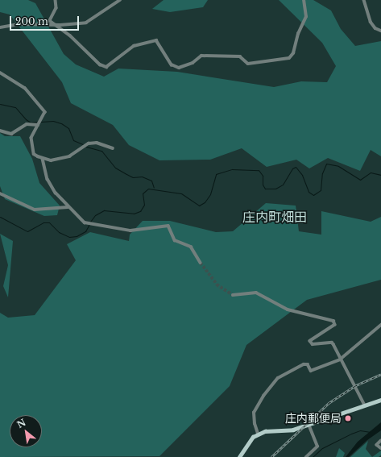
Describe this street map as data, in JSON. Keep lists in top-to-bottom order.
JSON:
{
  "districts": ["庄内町畑田"],
  "places": ["庄内郵便局"],
  "scale_bar": "200 m",
  "north": "top left"
}
